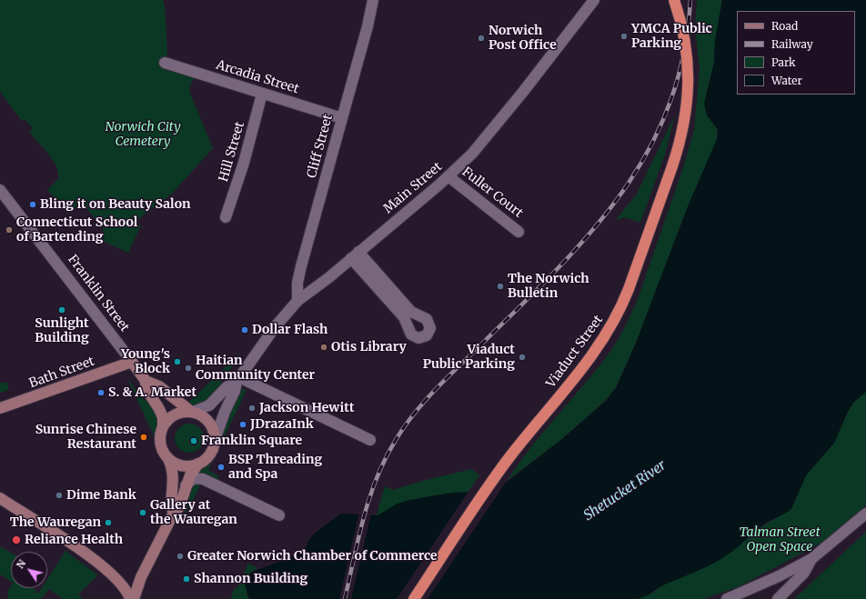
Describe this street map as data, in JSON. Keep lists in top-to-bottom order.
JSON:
{
  "streets": {
    "highway": ["Viaduct Street"],
    "main road": ["Franklin Street", "Bath Street"],
    "street": [
      "Arcadia Street",
      "Cliff Street",
      "Hill Street",
      "Main Street",
      "Fuller Court"
    ]
  },
  "crossings": [
    ["Arcadia Street", "Cliff Street"],
    ["Arcadia Street", "Hill Street"],
    ["Cliff Street", "Main Street"],
    ["Main Street", "Fuller Court"],
    ["Main Street", "Franklin Street"],
    ["Franklin Street", "Bath Street"]
  ],
  "water": ["Shetucket River"],
  "parks": ["Norwich City Cemetery", "Talman Street Open Space"],
  "places": [
    "YMCA Public Parking",
    "Norwich Post Office",
    "Bling it on Beauty Salon",
    "Connecticut School of Bartending",
    "The Norwich Bulletin",
    "Sunlight Building",
    "Dollar Flash",
    "Otis Library",
    "Viaduct Public Parking",
    "Young's Block",
    "Haitian Community Center",
    "S. & A. Market",
    "Jackson Hewitt",
    "JDrazaInk",
    "Sunrise Chinese Restaurant",
    "Franklin Square",
    "BSP Threading and Spa",
    "Dime Bank",
    "Gallery at the Wauregan",
    "The Wauregan",
    "Reliance Health",
    "Greater Norwich Chamber of Commerce",
    "Shannon Building"
  ],
  "legend": [
    "Road",
    "Railway",
    "Park",
    "Water"
  ],
  "north": "top left"
}
